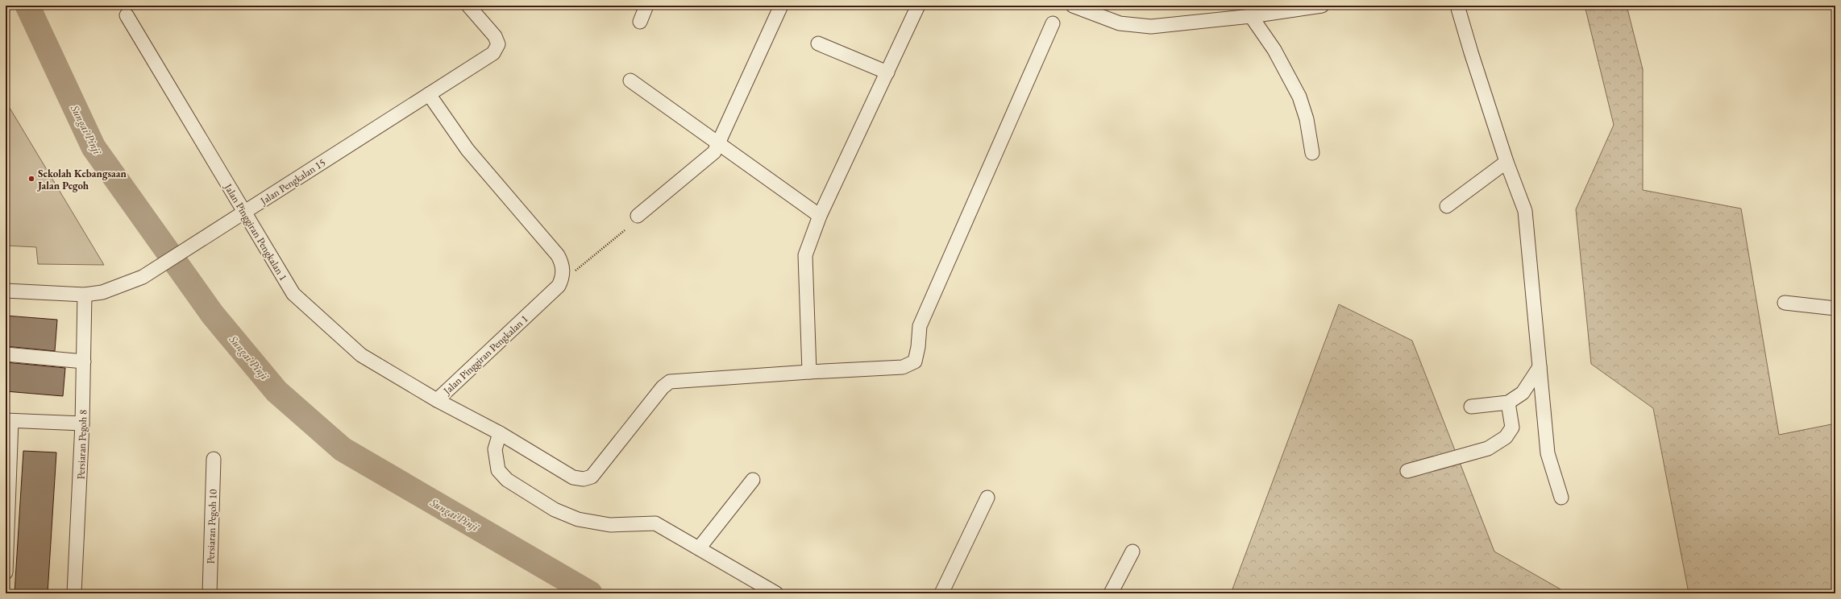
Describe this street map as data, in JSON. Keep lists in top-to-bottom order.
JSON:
{
  "streets": {
    "street": [
      "Jalan Pengkalan 15",
      "Jalan Pinggiran Pengkalan 1",
      "Persiaran Pegoh 8",
      "Persiaran Pegoh 10"
    ]
  },
  "crossings": [
    ["Jalan Pengkalan 15", "Jalan Pinggiran Pengkalan 1"],
    ["Jalan Pengkalan 15", "Persiaran Pegoh 8"]
  ],
  "water": ["Sungai Pinji"],
  "places": ["Sekolah Kebangsaan Jalan Pegoh"]
}
